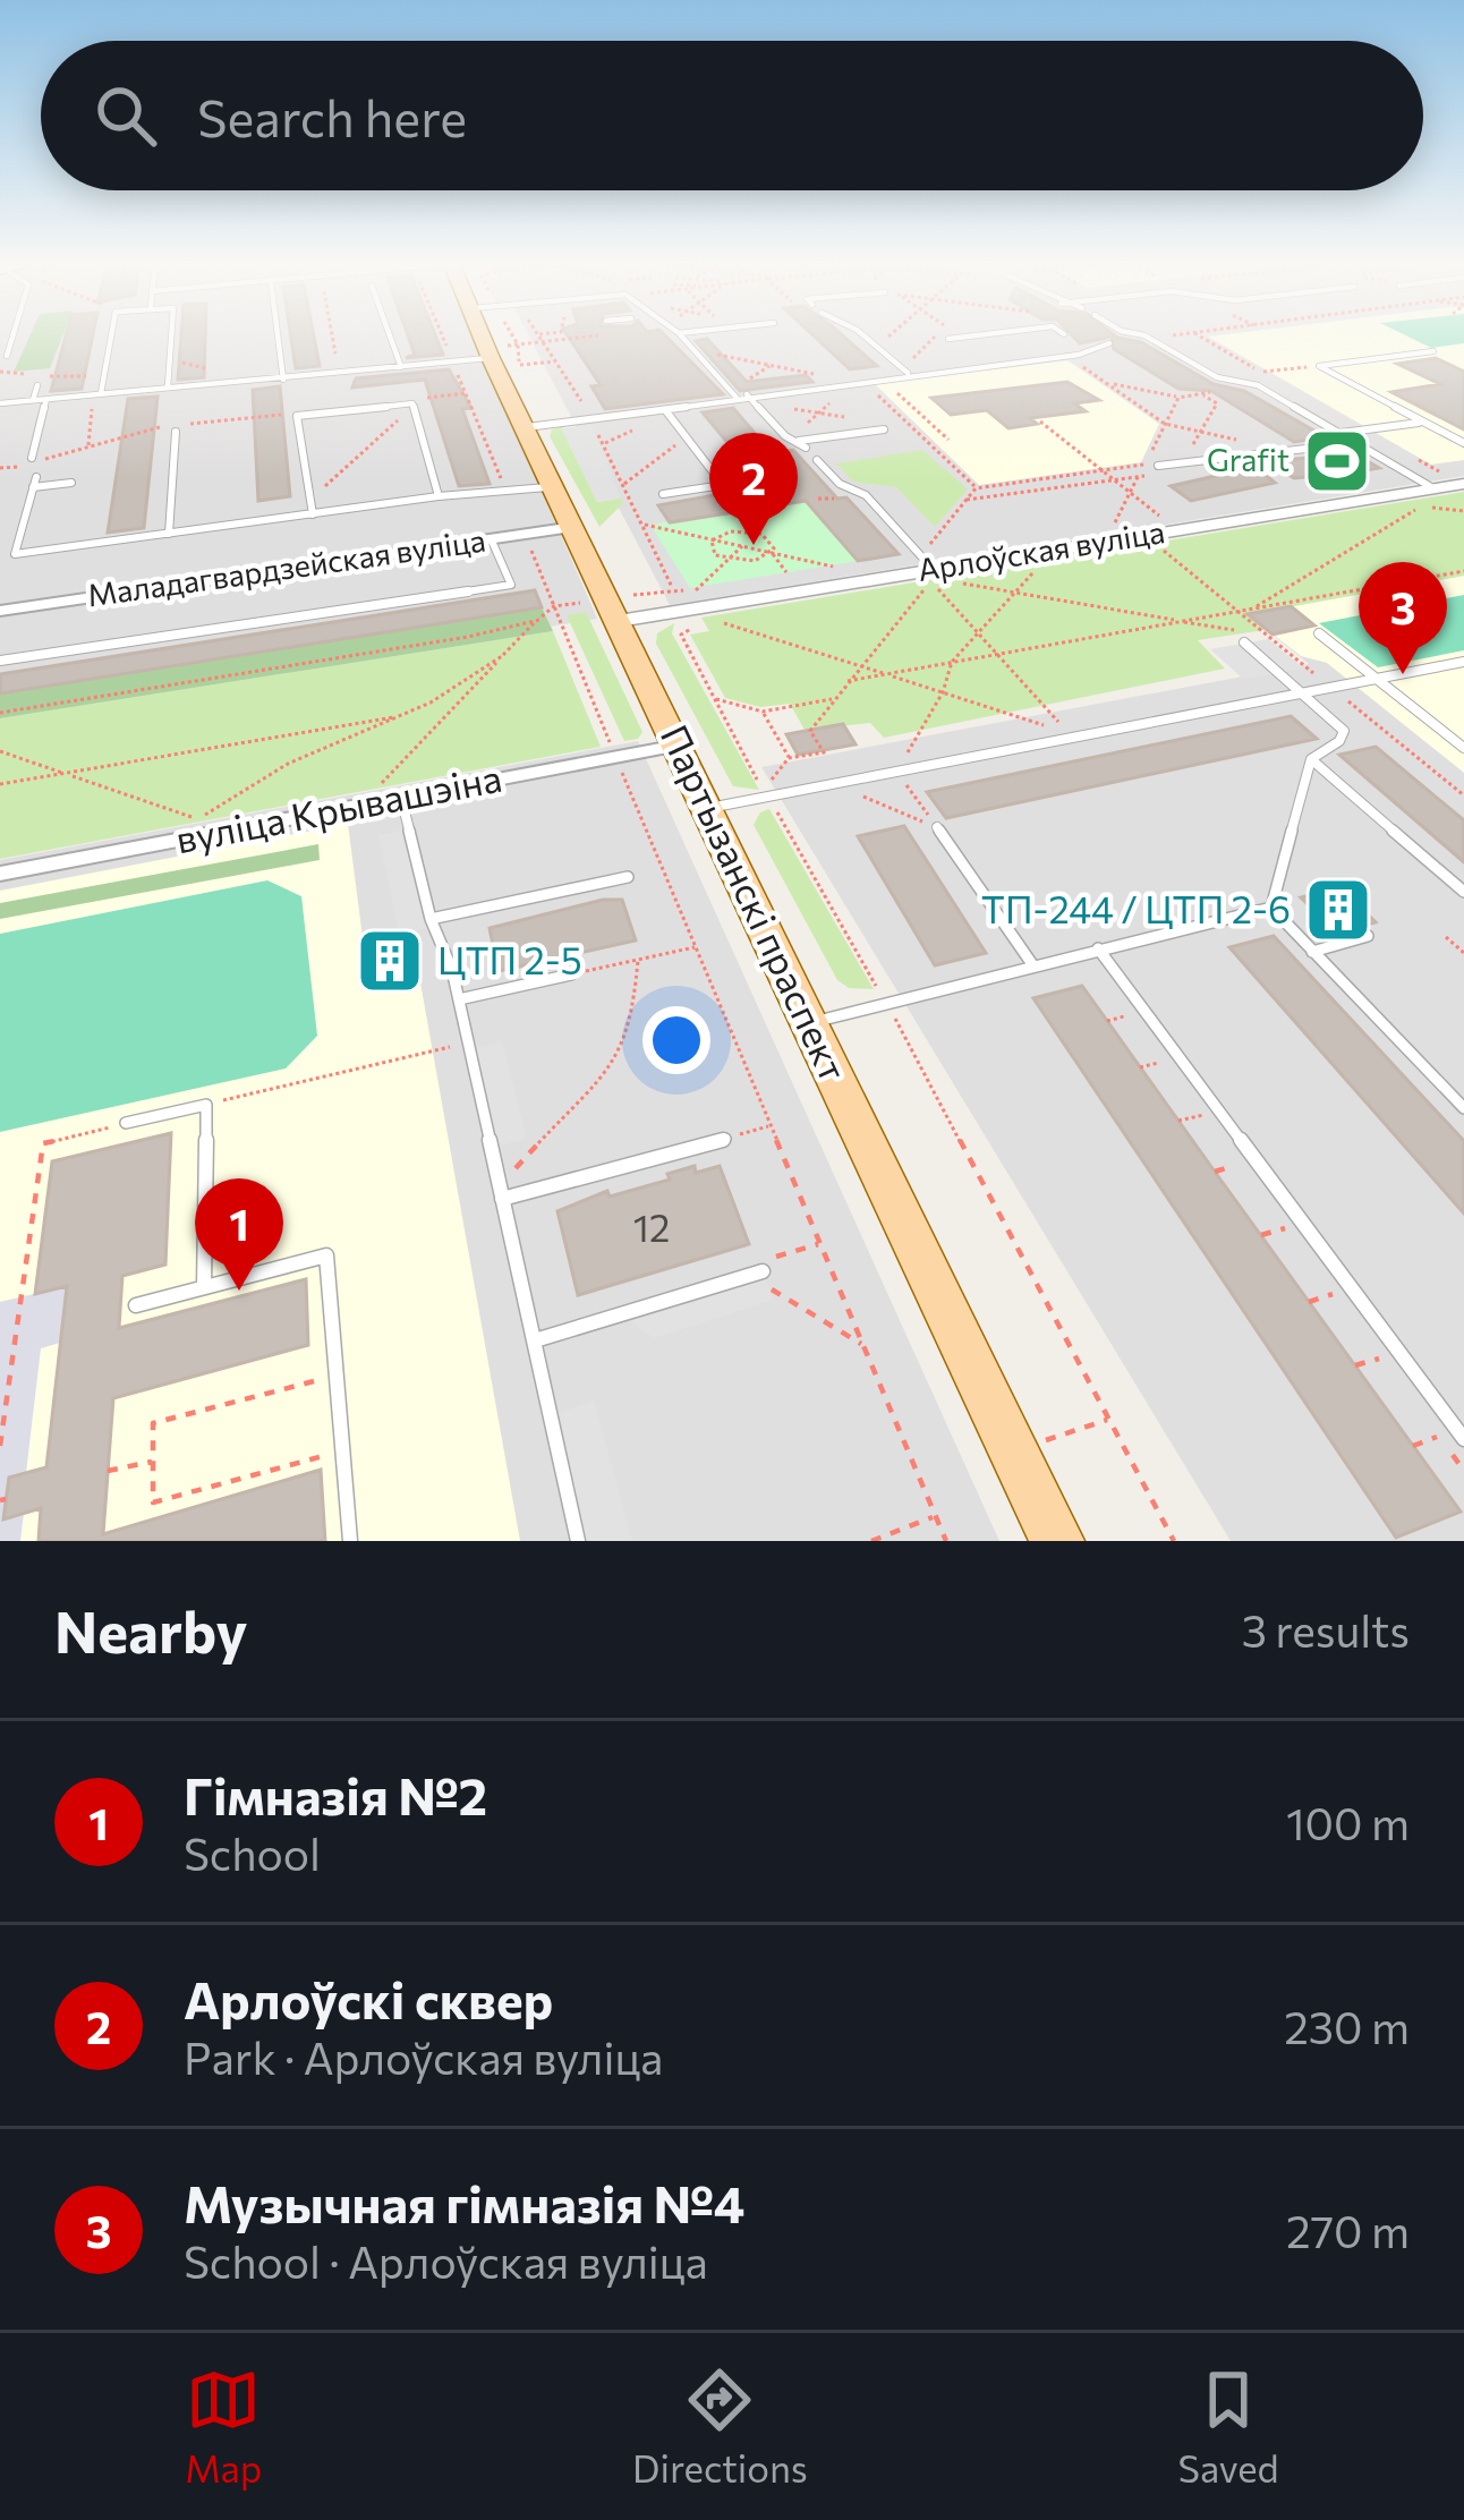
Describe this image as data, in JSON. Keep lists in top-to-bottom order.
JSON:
{
  "streets": {
    "main road": ["Партызанскі праспект"],
    "street": ["Арлоўская вуліца", "Маладагвардзейская вуліца", "вуліца Крывашэіна"]
  },
  "crossings": [
    ["Арлоўская вуліца", "Партызанскі праспект"],
    ["Маладагвардзейская вуліца", "Партызанскі праспект"],
    ["вуліца Крывашэіна", "Партызанскі праспект"]
  ],
  "places": {
    "sports": ["Grafit"],
    "building": ["ТП-244 / ЦТП 2-6", "ЦТП 2-5"]
  },
  "house_numbers": ["12"],
  "page": {
    "search": "Search here",
    "pins": ["2", "3", "1"],
    "heading": ["Nearby", "3 results"],
    "list": [
      {
        "mark": "1",
        "name": "Гімназія №2",
        "note": "School",
        "value": "100 m"
      },
      {
        "mark": "2",
        "name": "Арлоўскі сквер",
        "note": "Park · Арлоўская вуліца",
        "value": "230 m"
      },
      {
        "mark": "3",
        "name": "Музычная гімназія №4",
        "note": "School · Арлоўская вуліца",
        "value": "270 m"
      }
    ],
    "nav": ["Map", "Directions", "Saved"]
  }
}
